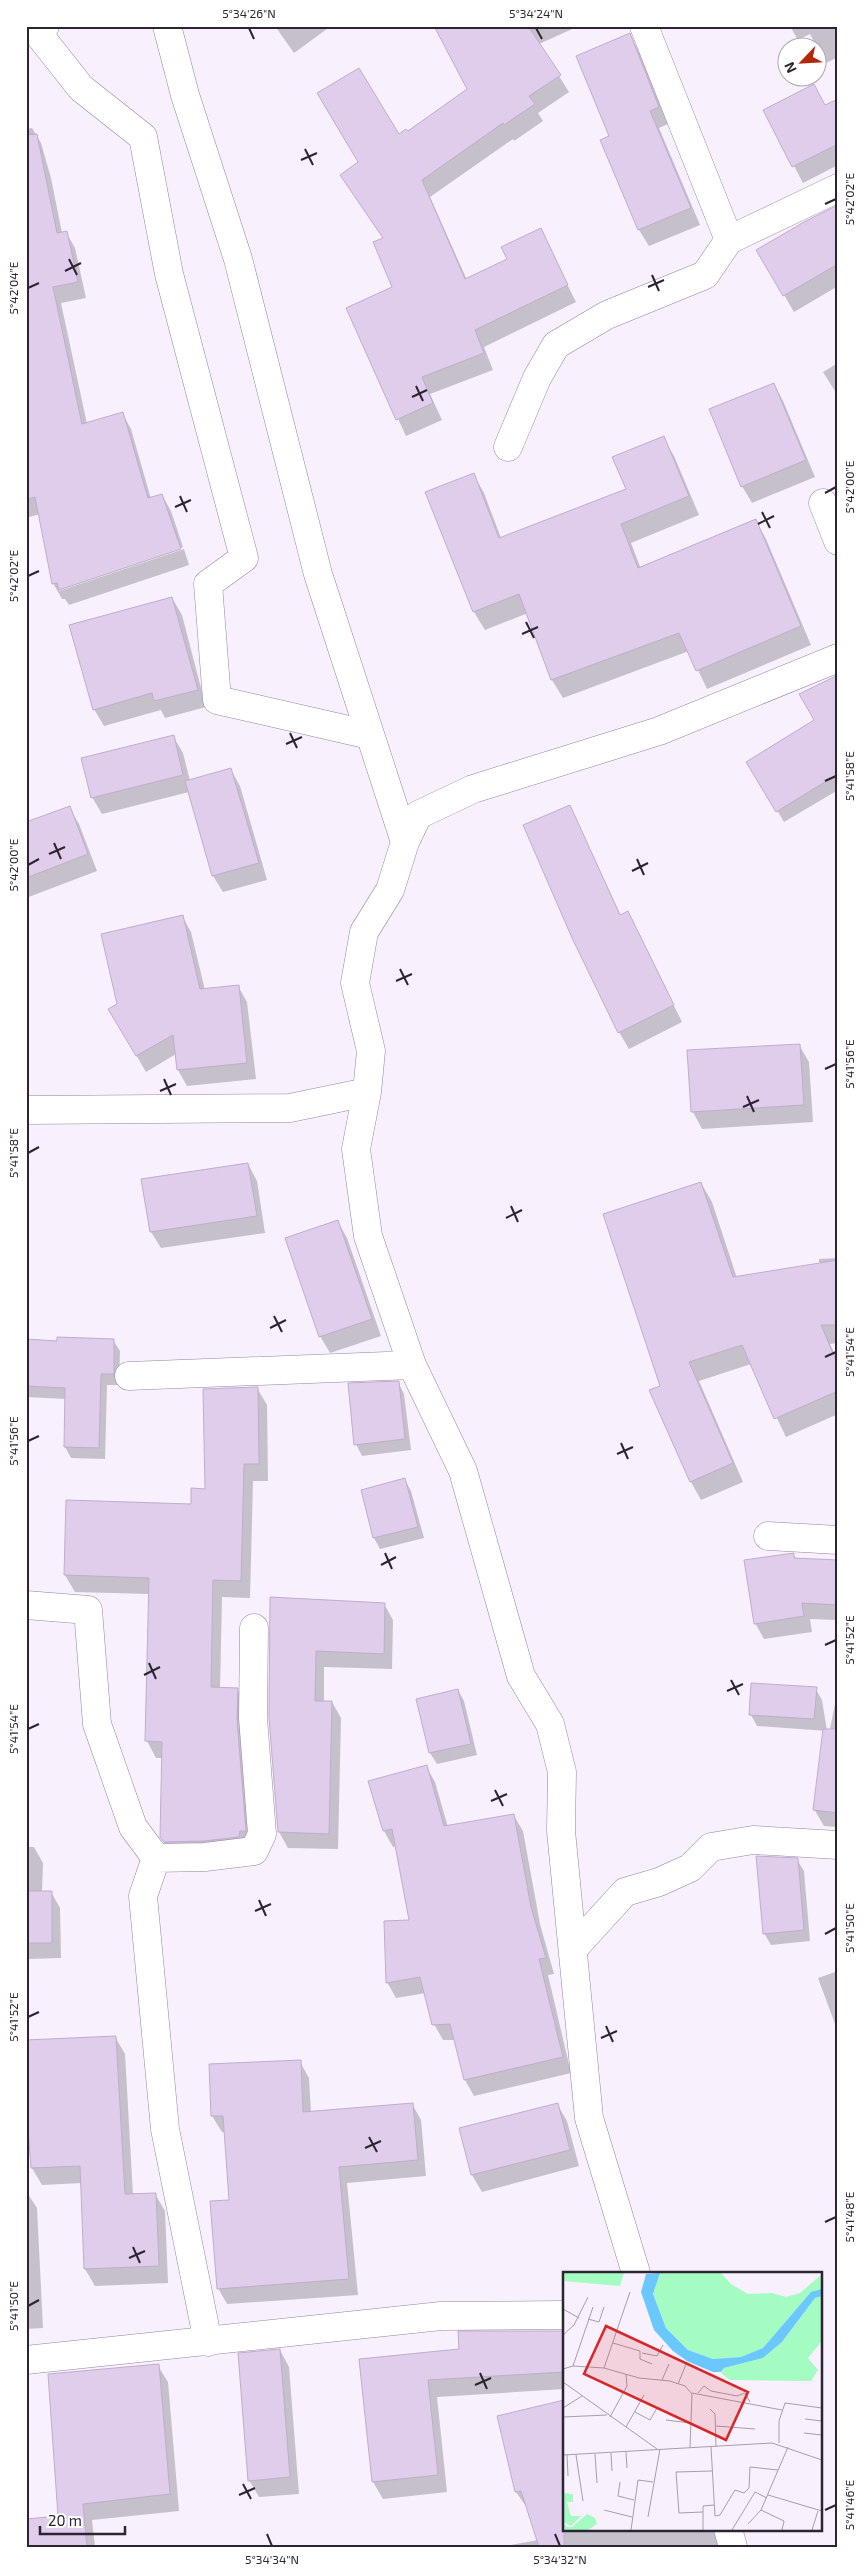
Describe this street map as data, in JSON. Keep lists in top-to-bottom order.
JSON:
{
  "scale_bar": "20 m",
  "north": "bottom left",
  "coordinates": [
    "5°34'26\"N",
    "5°34'24\"N",
    "5°42'02\"E",
    "5°42'04\"E",
    "5°42'00\"E",
    "5°41'58\"E",
    "5°41'56\"E",
    "5°41'54\"E",
    "5°41'52\"E",
    "5°41'50\"E",
    "5°41'48\"E",
    "5°41'46\"E",
    "5°34'34\"N",
    "5°34'32\"N"
  ]
}
